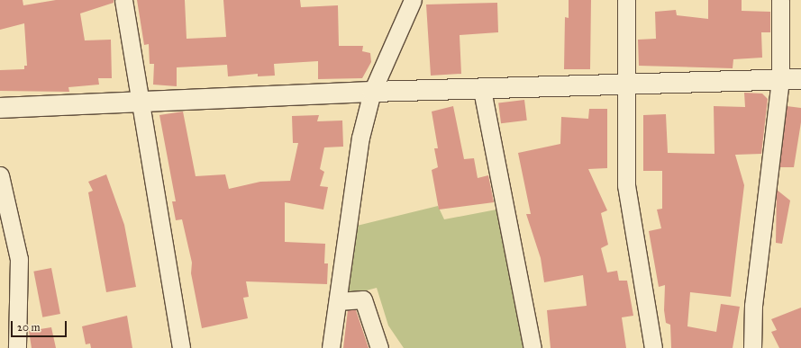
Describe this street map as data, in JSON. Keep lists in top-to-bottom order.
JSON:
{
  "scale_bar": "20 m"
}
